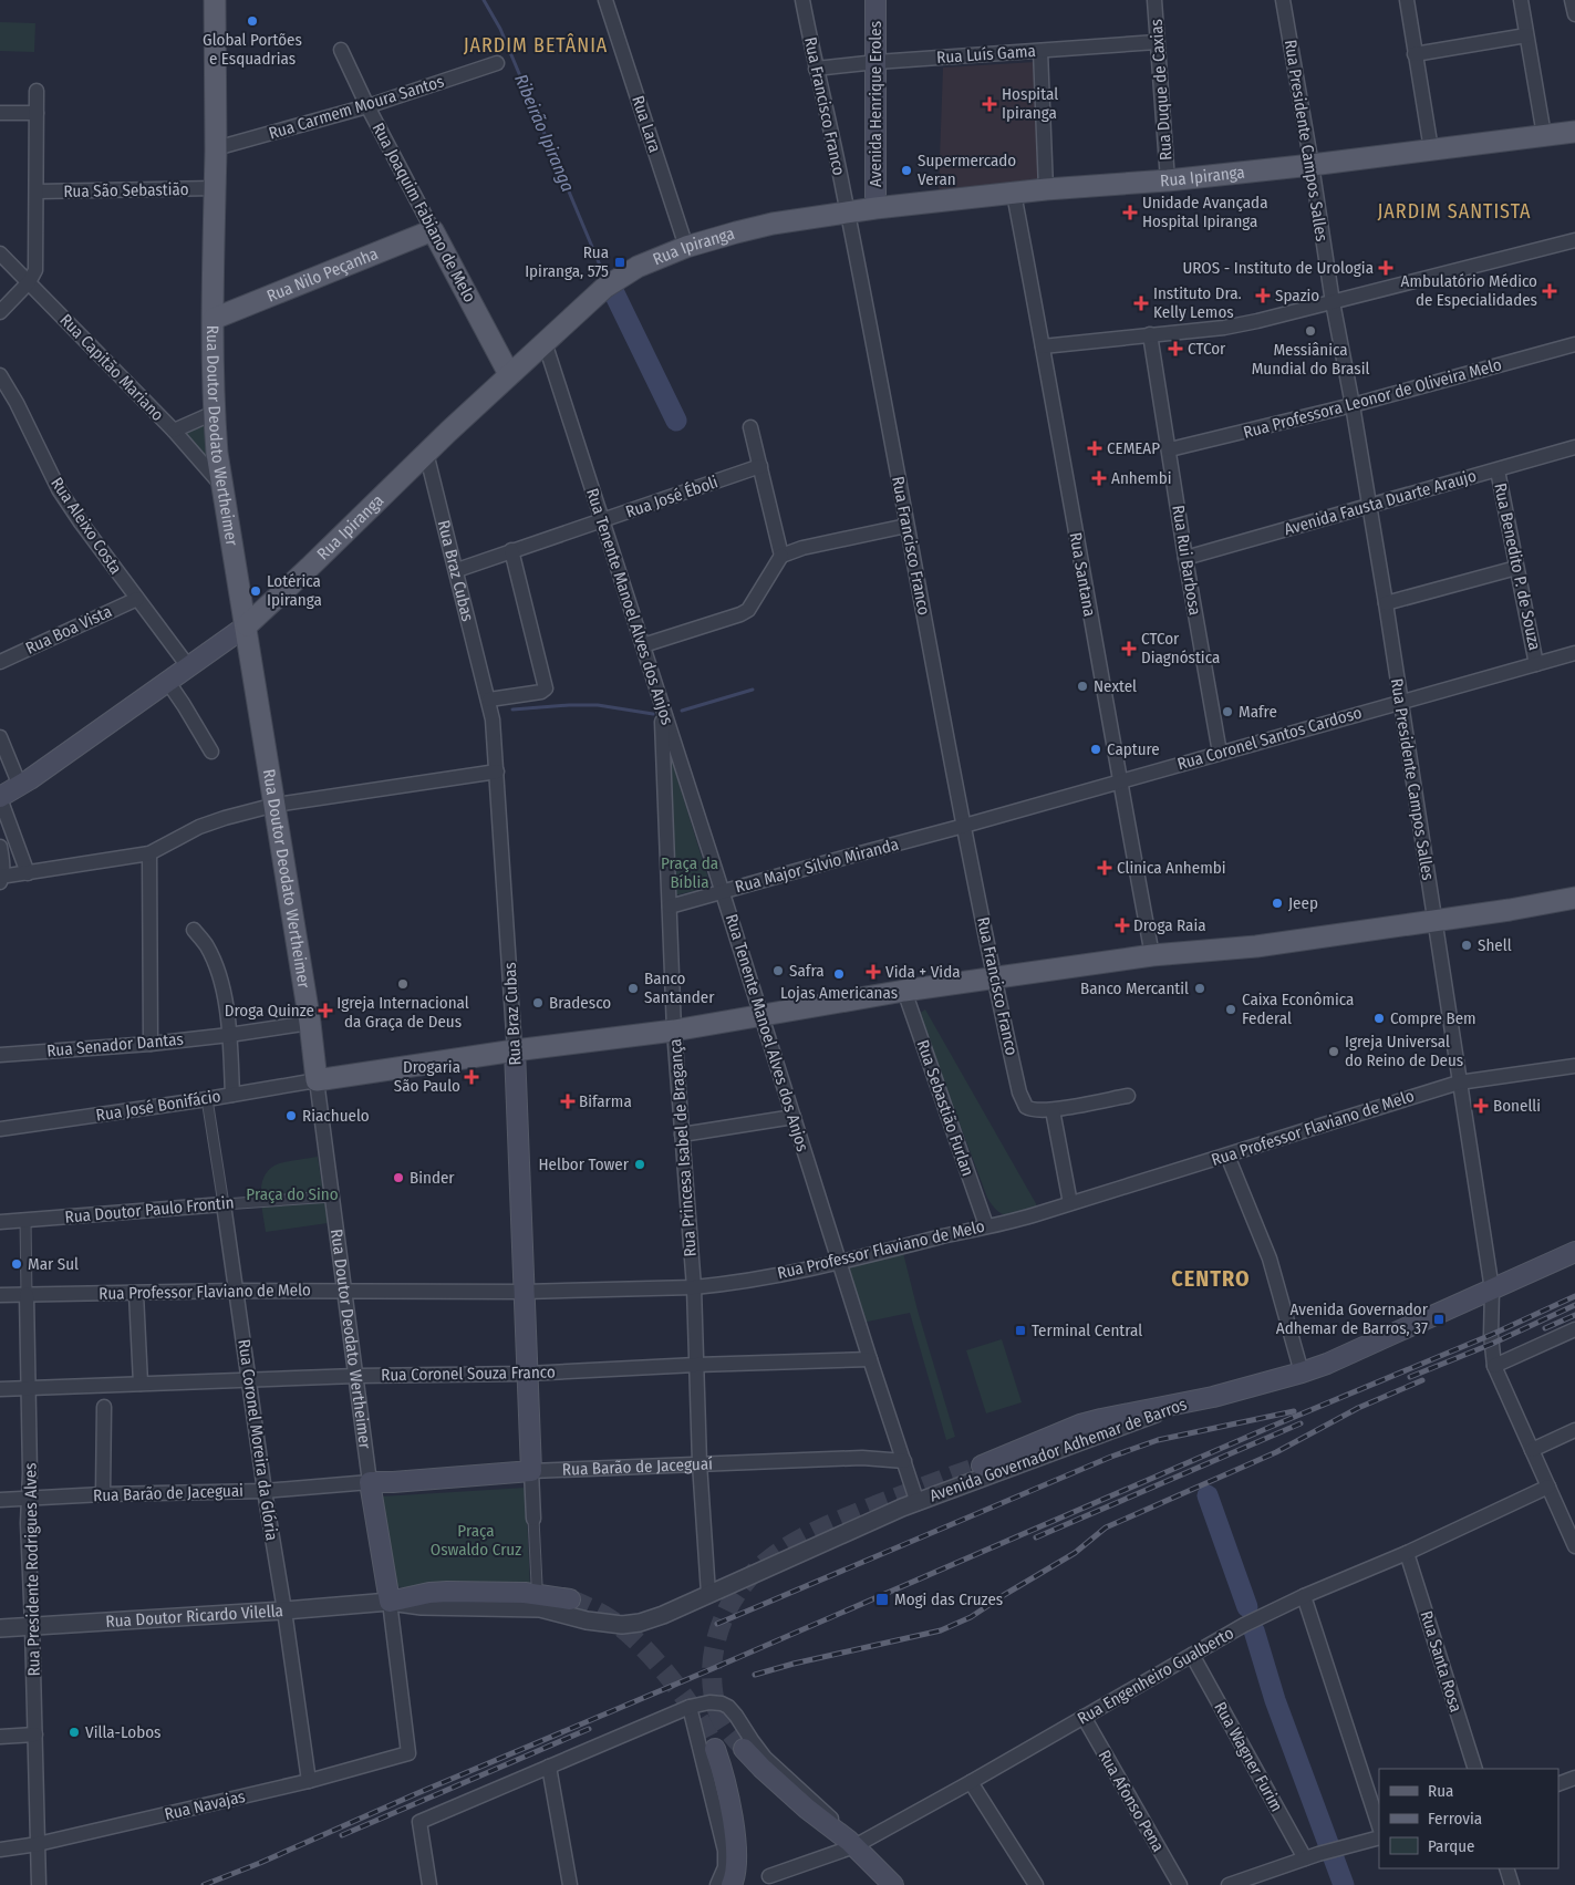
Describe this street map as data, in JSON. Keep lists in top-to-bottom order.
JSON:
{
  "streets": {
    "main road": [
      "Avenida Henrique Eroles",
      "Rua Ipiranga",
      "Rua Joaquim Fabiano de Melo",
      "Rua Nilo Peçanha",
      "Rua Doutor Deodato Wertheimer",
      "Rua Braz Cubas",
      "Avenida Governador Adhemar de Barros",
      "Rua Barão de Jaceguaí"
    ],
    "street": [
      "Rua Luís Gama",
      "Rua Duque de Caxias",
      "Rua Francisco Franco",
      "Rua Carmem Moura Santos",
      "Rua Lara",
      "Rua Presidente Campos Salles",
      "Rua São Sebastião",
      "Rua Capitão Mariano",
      "Rua Professora Leonor de Oliveira Melo",
      "Rua José Éboli",
      "Avenida Fausta Duarte Araujo",
      "Rua Aleixo Costa",
      "Rua Rui Barbosa",
      "Rua Benedito P. de Souza",
      "Rua Santana",
      "Rua Tenente Manoel Alves dos Anjos",
      "Rua Boa Vista",
      "Rua Coronel Santos Cardoso",
      "Rua Major Sílvio Miranda",
      "Rua Senador Dantas",
      "Rua José Bonifácio",
      "Rua Sebastião Furlan",
      "Rua Professor Flaviano de Melo",
      "Rua Princesa Isabel de Bragança",
      "Rua Doutor Paulo Frontin",
      "Rua Coronel Souza Franco",
      "Rua Coronel Moreira da Glória",
      "Rua Barão de Jaceguai",
      "Rua Presidente Rodrigues Alves",
      "Rua Doutor Ricardo Vilella",
      "Rua Santa Rosa",
      "Rua Engenheiro Gualberto",
      "Rua Wagner Furim",
      "Rua Afonso Pena",
      "Rua Navajas"
    ]
  },
  "crossings": [
    ["Rua Luís Gama", "Rua Duque de Caxias"],
    ["Rua Luís Gama", "Avenida Henrique Eroles"],
    ["Rua Luís Gama", "Rua Francisco Franco"],
    ["Rua Duque de Caxias", "Rua Ipiranga"],
    ["Avenida Henrique Eroles", "Rua Ipiranga"],
    ["Rua Francisco Franco", "Rua Ipiranga"],
    ["Rua Francisco Franco", "Rua Coronel Santos Cardoso"],
    ["Rua Francisco Franco", "Rua Major Sílvio Miranda"],
    ["Rua Carmem Moura Santos", "Rua Joaquim Fabiano de Melo"],
    ["Rua Carmem Moura Santos", "Rua Doutor Deodato Wertheimer"],
    ["Rua Lara", "Rua Ipiranga"],
    ["Rua Presidente Campos Salles", "Rua Ipiranga"],
    ["Rua Presidente Campos Salles", "Rua Professora Leonor de Oliveira Melo"],
    ["Rua Presidente Campos Salles", "Avenida Fausta Duarte Araujo"],
    ["Rua Presidente Campos Salles", "Rua Coronel Santos Cardoso"],
    ["Rua Presidente Campos Salles", "Rua Professor Flaviano de Melo"],
    ["Rua Presidente Campos Salles", "Avenida Governador Adhemar de Barros"],
    ["Rua Presidente Campos Salles", "Rua Engenheiro Gualberto"],
    ["Rua Ipiranga", "Rua Joaquim Fabiano de Melo"],
    ["Rua Ipiranga", "Rua Doutor Deodato Wertheimer"],
    ["Rua Ipiranga", "Rua Aleixo Costa"],
    ["Rua Ipiranga", "Rua Braz Cubas"],
    ["Rua Ipiranga", "Rua Santana"],
    ["Rua Ipiranga", "Rua Tenente Manoel Alves dos Anjos"],
    ["Rua São Sebastião", "Rua Doutor Deodato Wertheimer"],
    ["Rua Joaquim Fabiano de Melo", "Rua Nilo Peçanha"],
    ["Rua Nilo Peçanha", "Rua Doutor Deodato Wertheimer"],
    ["Rua Capitão Mariano", "Rua Doutor Deodato Wertheimer"],
    ["Rua Professora Leonor de Oliveira Melo", "Rua Rui Barbosa"],
    ["Rua Doutor Deodato Wertheimer", "Rua Senador Dantas"],
    ["Rua Doutor Deodato Wertheimer", "Rua José Bonifácio"],
    ["Rua Doutor Deodato Wertheimer", "Rua Professor Flaviano de Melo"],
    ["Rua Doutor Deodato Wertheimer", "Rua Doutor Paulo Frontin"],
    ["Rua Doutor Deodato Wertheimer", "Rua Coronel Souza Franco"],
    ["Rua Doutor Deodato Wertheimer", "Rua Barão de Jaceguaí"],
    ["Rua Doutor Deodato Wertheimer", "Rua Barão de Jaceguai"],
    ["Rua Doutor Deodato Wertheimer", "Rua Doutor Ricardo Vilella"],
    ["Rua Doutor Deodato Wertheimer", "Rua Navajas"],
    ["Rua José Éboli", "Rua Braz Cubas"],
    ["Rua José Éboli", "Rua Tenente Manoel Alves dos Anjos"],
    ["Avenida Fausta Duarte Araujo", "Rua Rui Barbosa"],
    ["Avenida Fausta Duarte Araujo", "Rua Benedito P. de Souza"],
    ["Rua Aleixo Costa", "Rua Boa Vista"],
    ["Rua Rui Barbosa", "Rua Coronel Santos Cardoso"],
    ["Rua Benedito P. de Souza", "Rua Coronel Santos Cardoso"],
    ["Rua Braz Cubas", "Rua Professor Flaviano de Melo"],
    ["Rua Braz Cubas", "Rua Coronel Souza Franco"],
    ["Rua Braz Cubas", "Rua Barão de Jaceguaí"],
    ["Rua Santana", "Rua Coronel Santos Cardoso"],
    ["Rua Tenente Manoel Alves dos Anjos", "Rua Major Sílvio Miranda"],
    ["Rua Tenente Manoel Alves dos Anjos", "Rua Professor Flaviano de Melo"],
    ["Rua Tenente Manoel Alves dos Anjos", "Rua Princesa Isabel de Bragança"],
    ["Rua Tenente Manoel Alves dos Anjos", "Rua Coronel Souza Franco"],
    ["Rua Tenente Manoel Alves dos Anjos", "Avenida Governador Adhemar de Barros"],
    ["Rua Tenente Manoel Alves dos Anjos", "Rua Barão de Jaceguaí"],
    ["Rua Coronel Santos Cardoso", "Rua Major Sílvio Miranda"],
    ["Rua Major Sílvio Miranda", "Rua Princesa Isabel de Bragança"],
    ["Rua José Bonifácio", "Rua Coronel Moreira da Glória"],
    ["Rua Sebastião Furlan", "Rua Professor Flaviano de Melo"],
    ["Rua Professor Flaviano de Melo", "Rua Princesa Isabel de Bragança"],
    ["Rua Professor Flaviano de Melo", "Rua Coronel Moreira da Glória"],
    ["Rua Professor Flaviano de Melo", "Rua Presidente Rodrigues Alves"],
    ["Rua Princesa Isabel de Bragança", "Rua Coronel Souza Franco"],
    ["Rua Princesa Isabel de Bragança", "Avenida Governador Adhemar de Barros"],
    ["Rua Princesa Isabel de Bragança", "Rua Barão de Jaceguaí"],
    ["Rua Doutor Paulo Frontin", "Rua Coronel Moreira da Glória"],
    ["Rua Doutor Paulo Frontin", "Rua Presidente Rodrigues Alves"],
    ["Rua Coronel Souza Franco", "Rua Coronel Moreira da Glória"],
    ["Rua Coronel Souza Franco", "Rua Presidente Rodrigues Alves"],
    ["Rua Coronel Moreira da Glória", "Rua Barão de Jaceguai"],
    ["Rua Coronel Moreira da Glória", "Rua Doutor Ricardo Vilella"],
    ["Rua Coronel Moreira da Glória", "Rua Navajas"],
    ["Avenida Governador Adhemar de Barros", "Rua Doutor Ricardo Vilella"],
    ["Rua Barão de Jaceguaí", "Rua Barão de Jaceguai"],
    ["Rua Barão de Jaceguai", "Rua Presidente Rodrigues Alves"],
    ["Rua Presidente Rodrigues Alves", "Rua Doutor Ricardo Vilella"],
    ["Rua Presidente Rodrigues Alves", "Rua Navajas"],
    ["Rua Santa Rosa", "Rua Engenheiro Gualberto"],
    ["Rua Engenheiro Gualberto", "Rua Wagner Furim"],
    ["Rua Engenheiro Gualberto", "Rua Afonso Pena"]
  ],
  "districts": ["JARDIM BETÂNIA", "JARDIM SANTISTA", "CENTRO"],
  "water": ["Ribeirão Ipiranga"],
  "parks": ["Praça da Bíblia", "Praça do Sino", "Praça Oswaldo Cruz"],
  "places": {
    "other": [
      "Global Portões e Esquadrias",
      "Supermercado Veran",
      "Messiânica Mundial do Brasil",
      "Lotérica Ipiranga",
      "Nextel",
      "Mafre",
      "Capture",
      "Jeep",
      "Shell",
      "Safra",
      "Lojas Americanas",
      "Igreja Internacional da Graça de Deus",
      "Banco Santander",
      "Banco Mercantil",
      "Bradesco",
      "Caixa Econômica Federal",
      "Compre Bem",
      "Igreja Universal do Reino de Deus",
      "Riachuelo",
      "Helbor Tower",
      "Binder",
      "Mar Sul",
      "Villa-Lobos"
    ],
    "health": [
      "Hospital Ipiranga",
      "Unidade Avançada Hospital Ipiranga",
      "UROS - Instituto de Urologia",
      "Ambulatório Médico de Especialidades",
      "Spazio",
      "Instituto Dra. Kelly Lemos",
      "CTCor",
      "CEMEAP",
      "Anhembi",
      "CTCor Diagnóstica",
      "Clinica Anhembi",
      "Droga Raia",
      "Vida + Vida",
      "Droga Quinze",
      "Drogaria São Paulo",
      "Bifarma",
      "Bonelli"
    ],
    "transit": [
      "Rua Ipiranga, 575",
      "Avenida Governador Adhemar de Barros, 37",
      "Terminal Central",
      "Mogi das Cruzes"
    ]
  },
  "legend": ["Rua", "Ferrovia", "Parque"]
}
